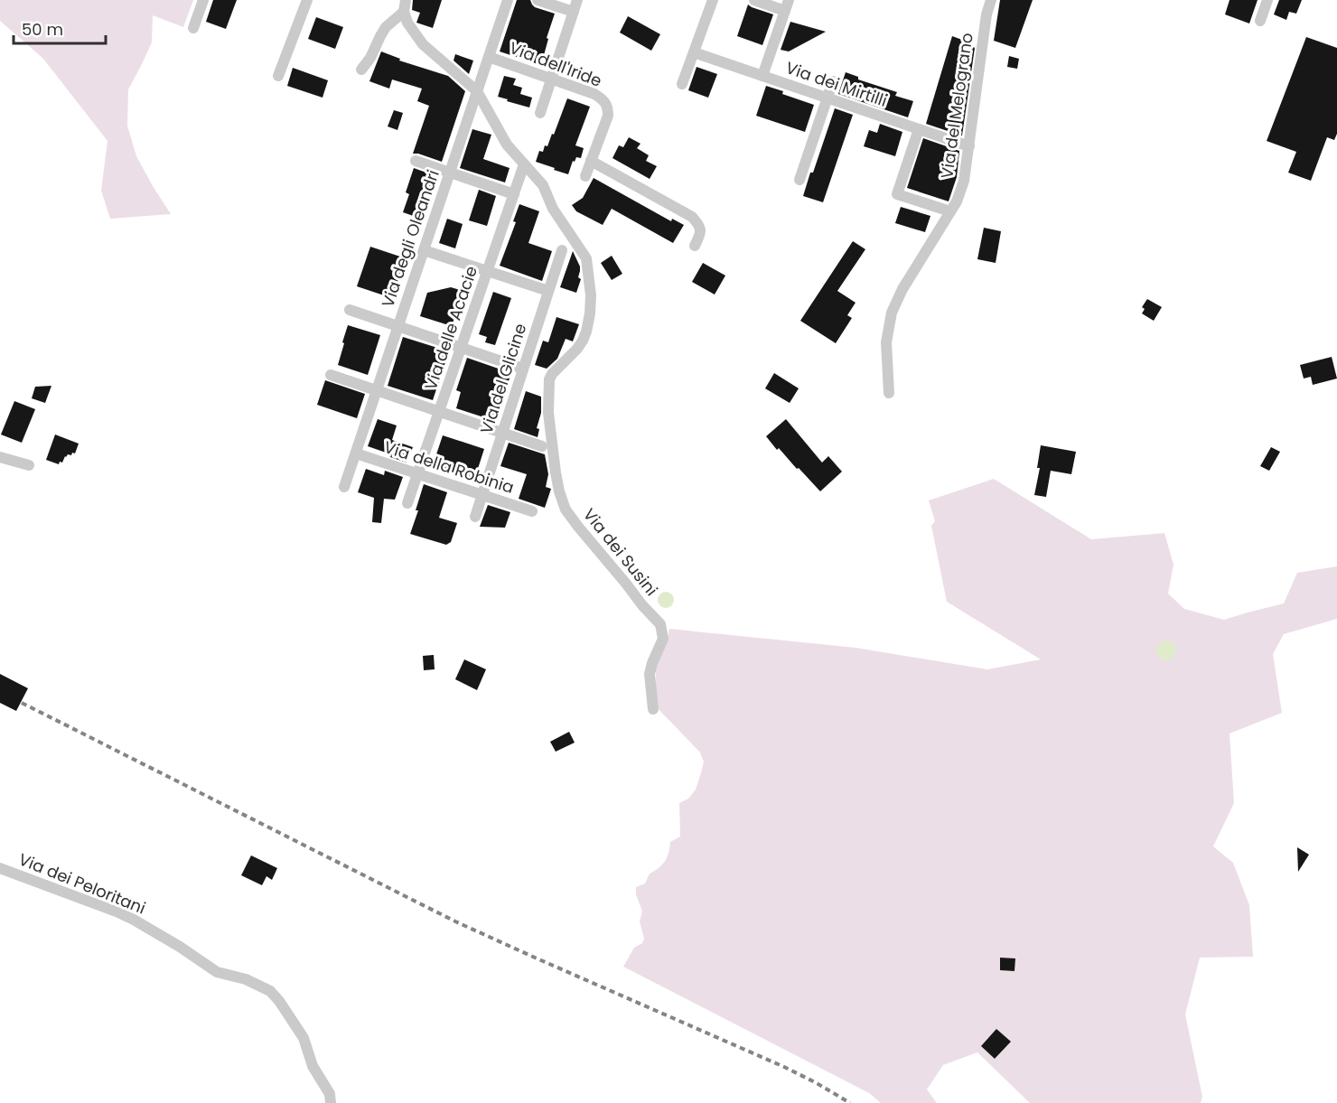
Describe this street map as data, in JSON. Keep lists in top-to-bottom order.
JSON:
{
  "streets": {
    "street": [
      "Via dell'Iride",
      "Via dei Mirtilli",
      "Via del Melograno",
      "Via degli Oleandri",
      "Via delle Acacie",
      "Via del Glicine",
      "Via della Robinia",
      "Via dei Susini",
      "Via dei Peloritani"
    ]
  },
  "crossings": [
    ["Via dell'Iride", "Via degli Oleandri"],
    ["Via dei Mirtilli", "Via del Melograno"],
    ["Via degli Oleandri", "Via della Robinia"],
    ["Via degli Oleandri", "Via dei Susini"],
    ["Via delle Acacie", "Via della Robinia"],
    ["Via delle Acacie", "Via dei Susini"],
    ["Via del Glicine", "Via della Robinia"]
  ],
  "scale_bar": "50 m"
}
